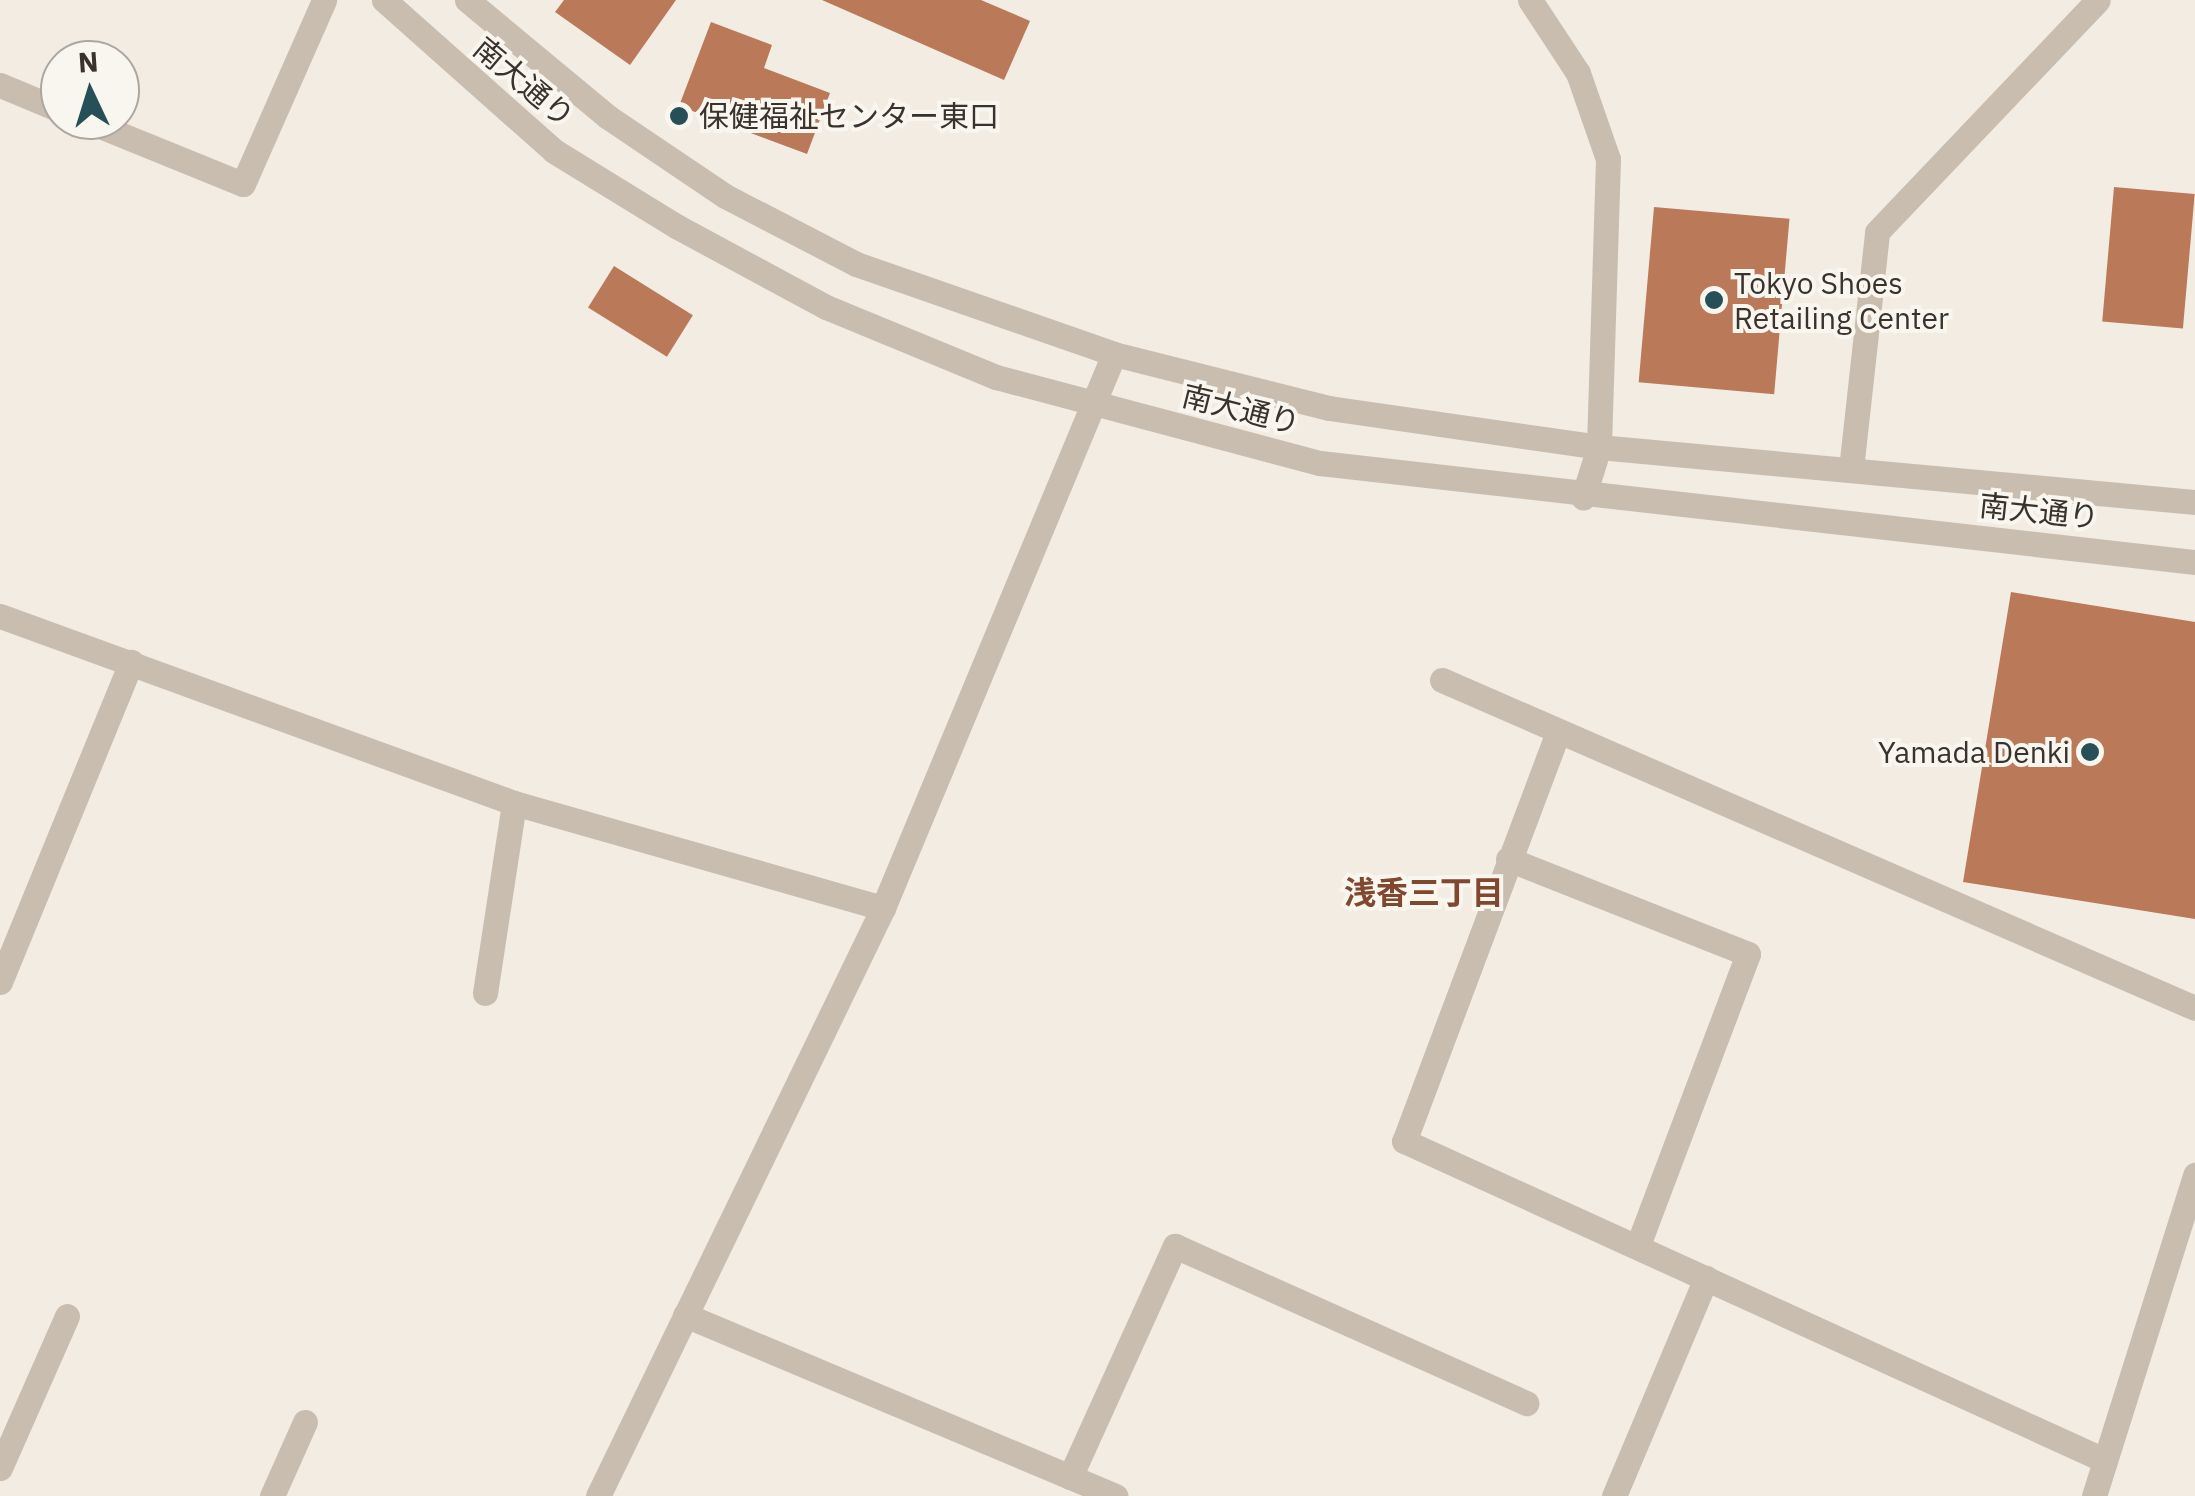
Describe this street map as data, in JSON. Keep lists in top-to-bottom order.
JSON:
{
  "streets": {
    "street": ["南大通り"]
  },
  "districts": ["浅香三丁目"],
  "places": ["保健福祉センター東口", "Tokyo Shoes Retailing Center", "Yamada Denki"],
  "north": "top"
}
